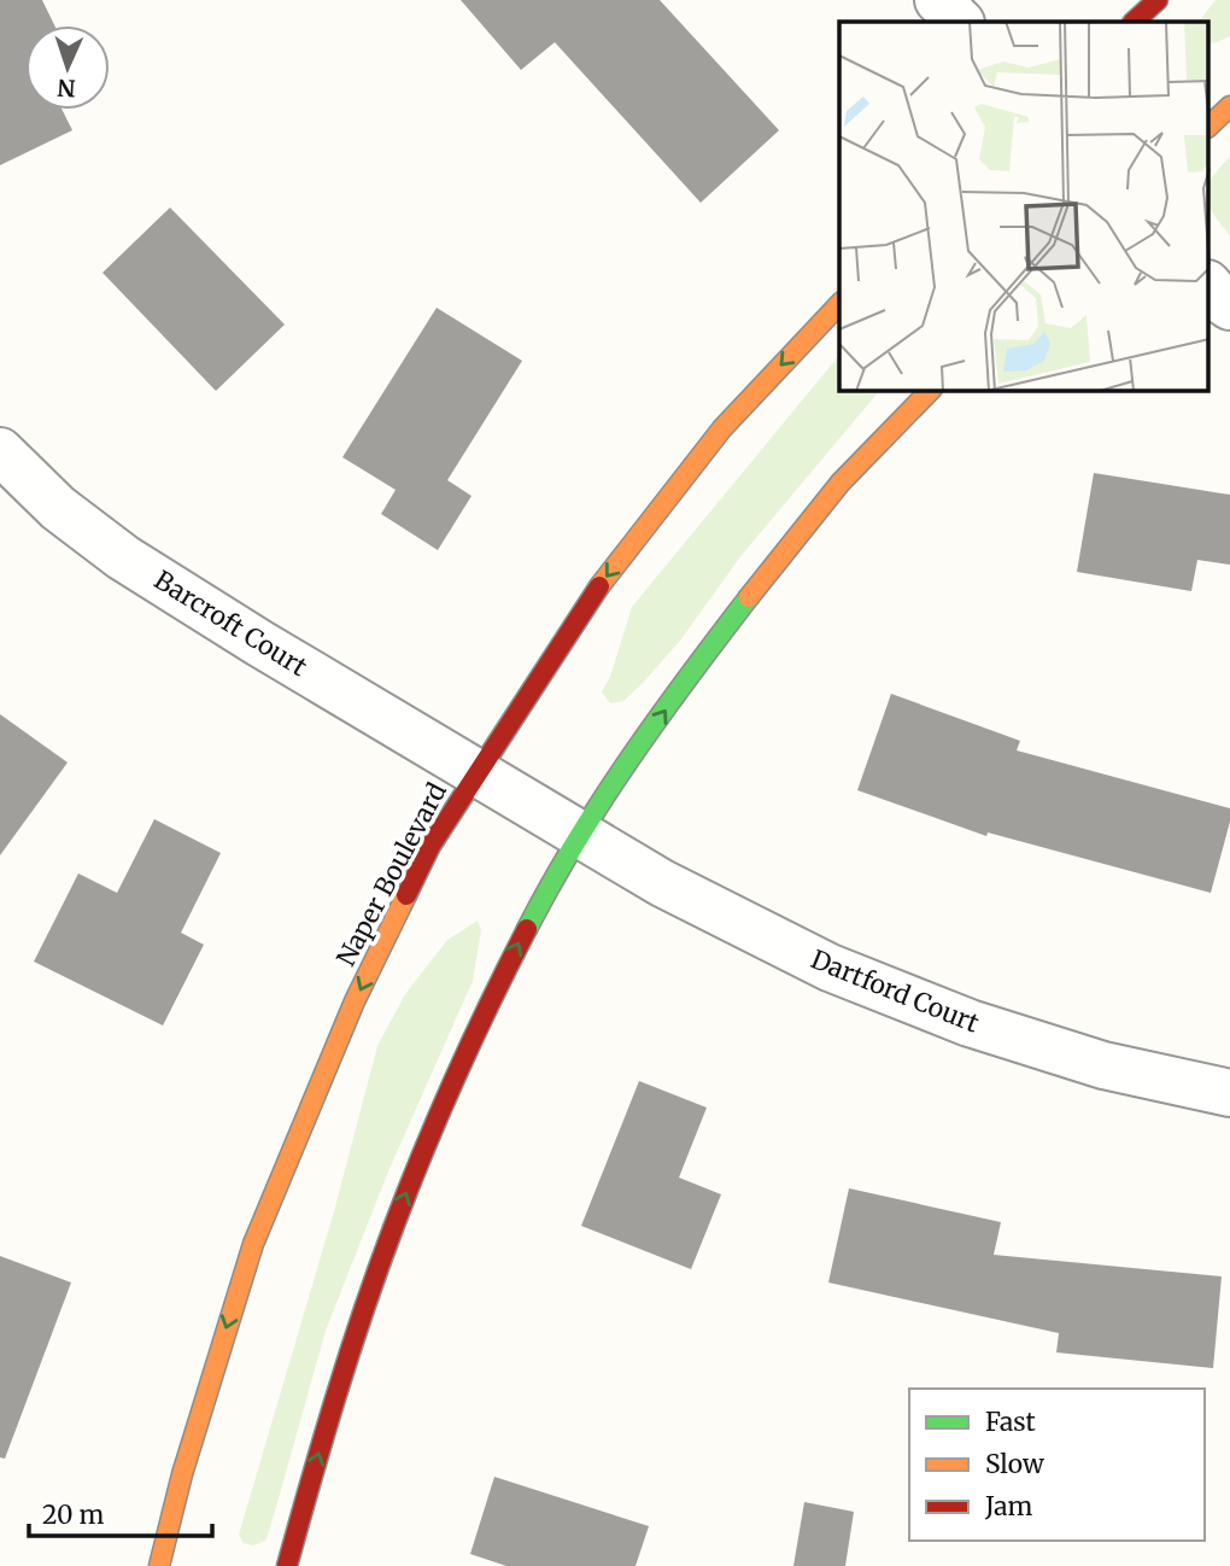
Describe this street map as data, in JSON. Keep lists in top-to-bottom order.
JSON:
{
  "streets": {
    "main road": ["Naper Boulevard"],
    "street": ["Barcroft Court", "Dartford Court"]
  },
  "crossings": [
    ["Barcroft Court", "Naper Boulevard"],
    ["Barcroft Court", "Dartford Court"]
  ],
  "legend": ["Fast", "Slow", "Jam"],
  "scale_bar": "20 m",
  "north": "bottom"
}
